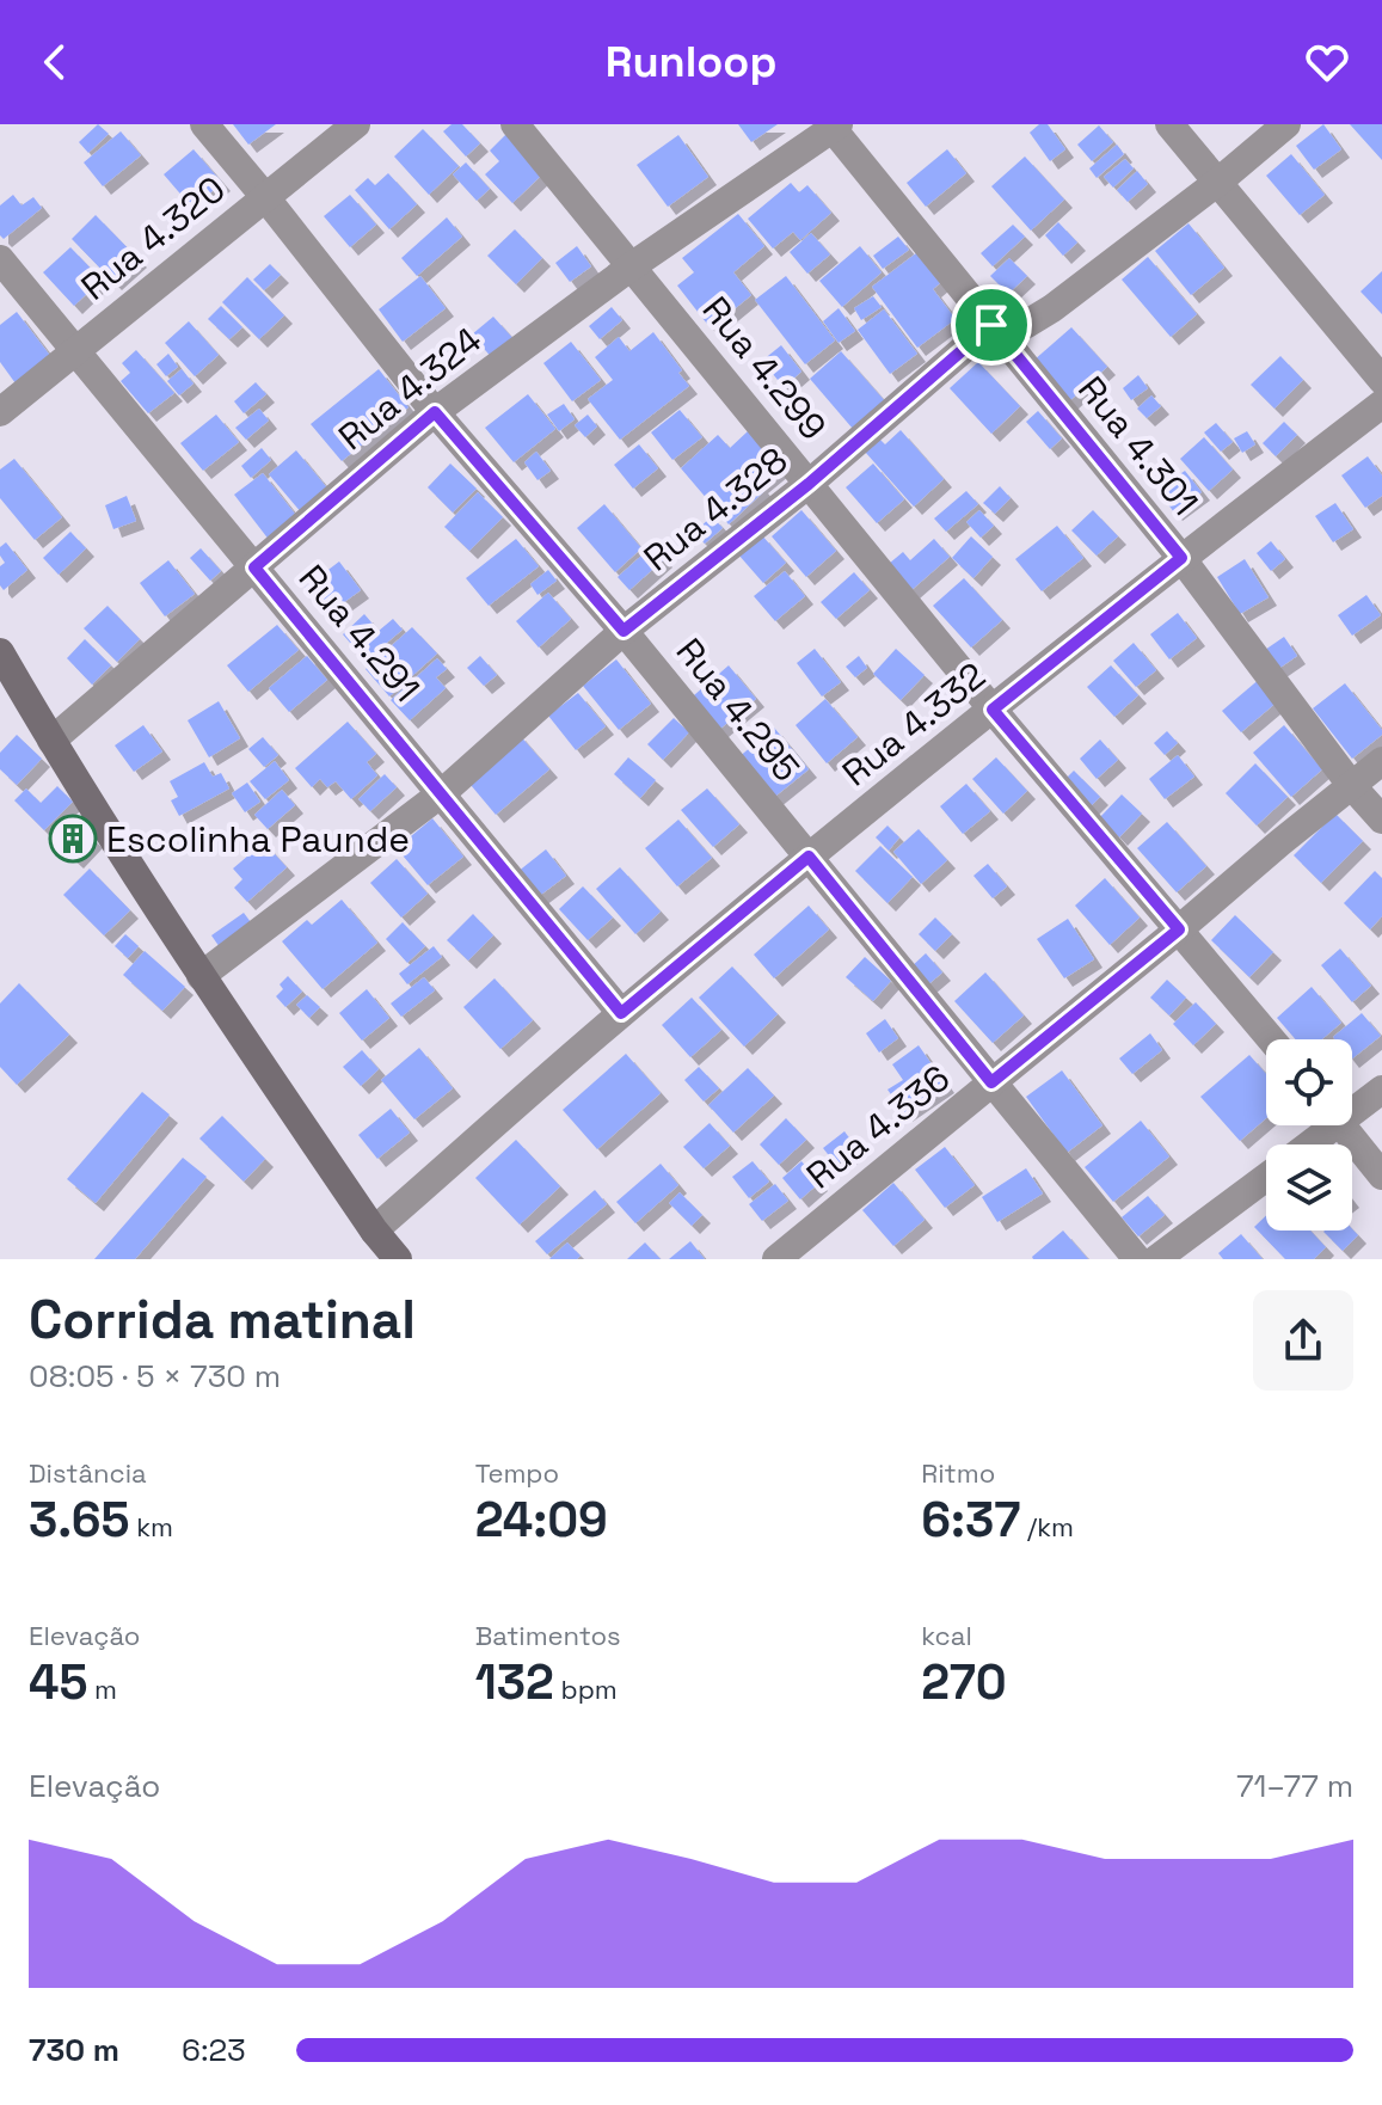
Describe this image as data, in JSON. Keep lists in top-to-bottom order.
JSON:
{
  "streets": {
    "street": [
      "Rua 4.320",
      "Rua 4.299",
      "Rua 4.324",
      "Rua 4.301",
      "Rua 4.328",
      "Rua 4.291",
      "Rua 4.295",
      "Rua 4.332",
      "Rua 4.336"
    ]
  },
  "crossings": [
    ["Rua 4.320", "Rua 4.291"],
    ["Rua 4.320", "Rua 4.295"],
    ["Rua 4.299", "Rua 4.324"],
    ["Rua 4.299", "Rua 4.328"],
    ["Rua 4.299", "Rua 4.332"],
    ["Rua 4.299", "Rua 4.336"],
    ["Rua 4.324", "Rua 4.301"],
    ["Rua 4.324", "Rua 4.291"],
    ["Rua 4.324", "Rua 4.295"],
    ["Rua 4.301", "Rua 4.328"],
    ["Rua 4.301", "Rua 4.332"],
    ["Rua 4.301", "Rua 4.336"],
    ["Rua 4.328", "Rua 4.291"],
    ["Rua 4.328", "Rua 4.295"],
    ["Rua 4.291", "Rua 4.332"],
    ["Rua 4.295", "Rua 4.332"],
    ["Rua 4.295", "Rua 4.336"]
  ],
  "places": {
    "building": ["Escolinha Paunde"]
  },
  "page": {
    "header": "Runloop",
    "heading": ["Corrida matinal", "08:05 · 5 × 730 m"],
    "stats": [
      ["Distância", "3.65 km"],
      ["Tempo", "24:09"],
      ["Ritmo", "6:37 /km"],
      ["Elevação", "45 m"],
      ["Batimentos", "132 bpm"],
      ["kcal", "270"]
    ],
    "chart": ["Elevação", "71–77 m"],
    "list": [
      {
        "name": "730 m",
        "note": "6:23"
      }
    ]
  }
}
